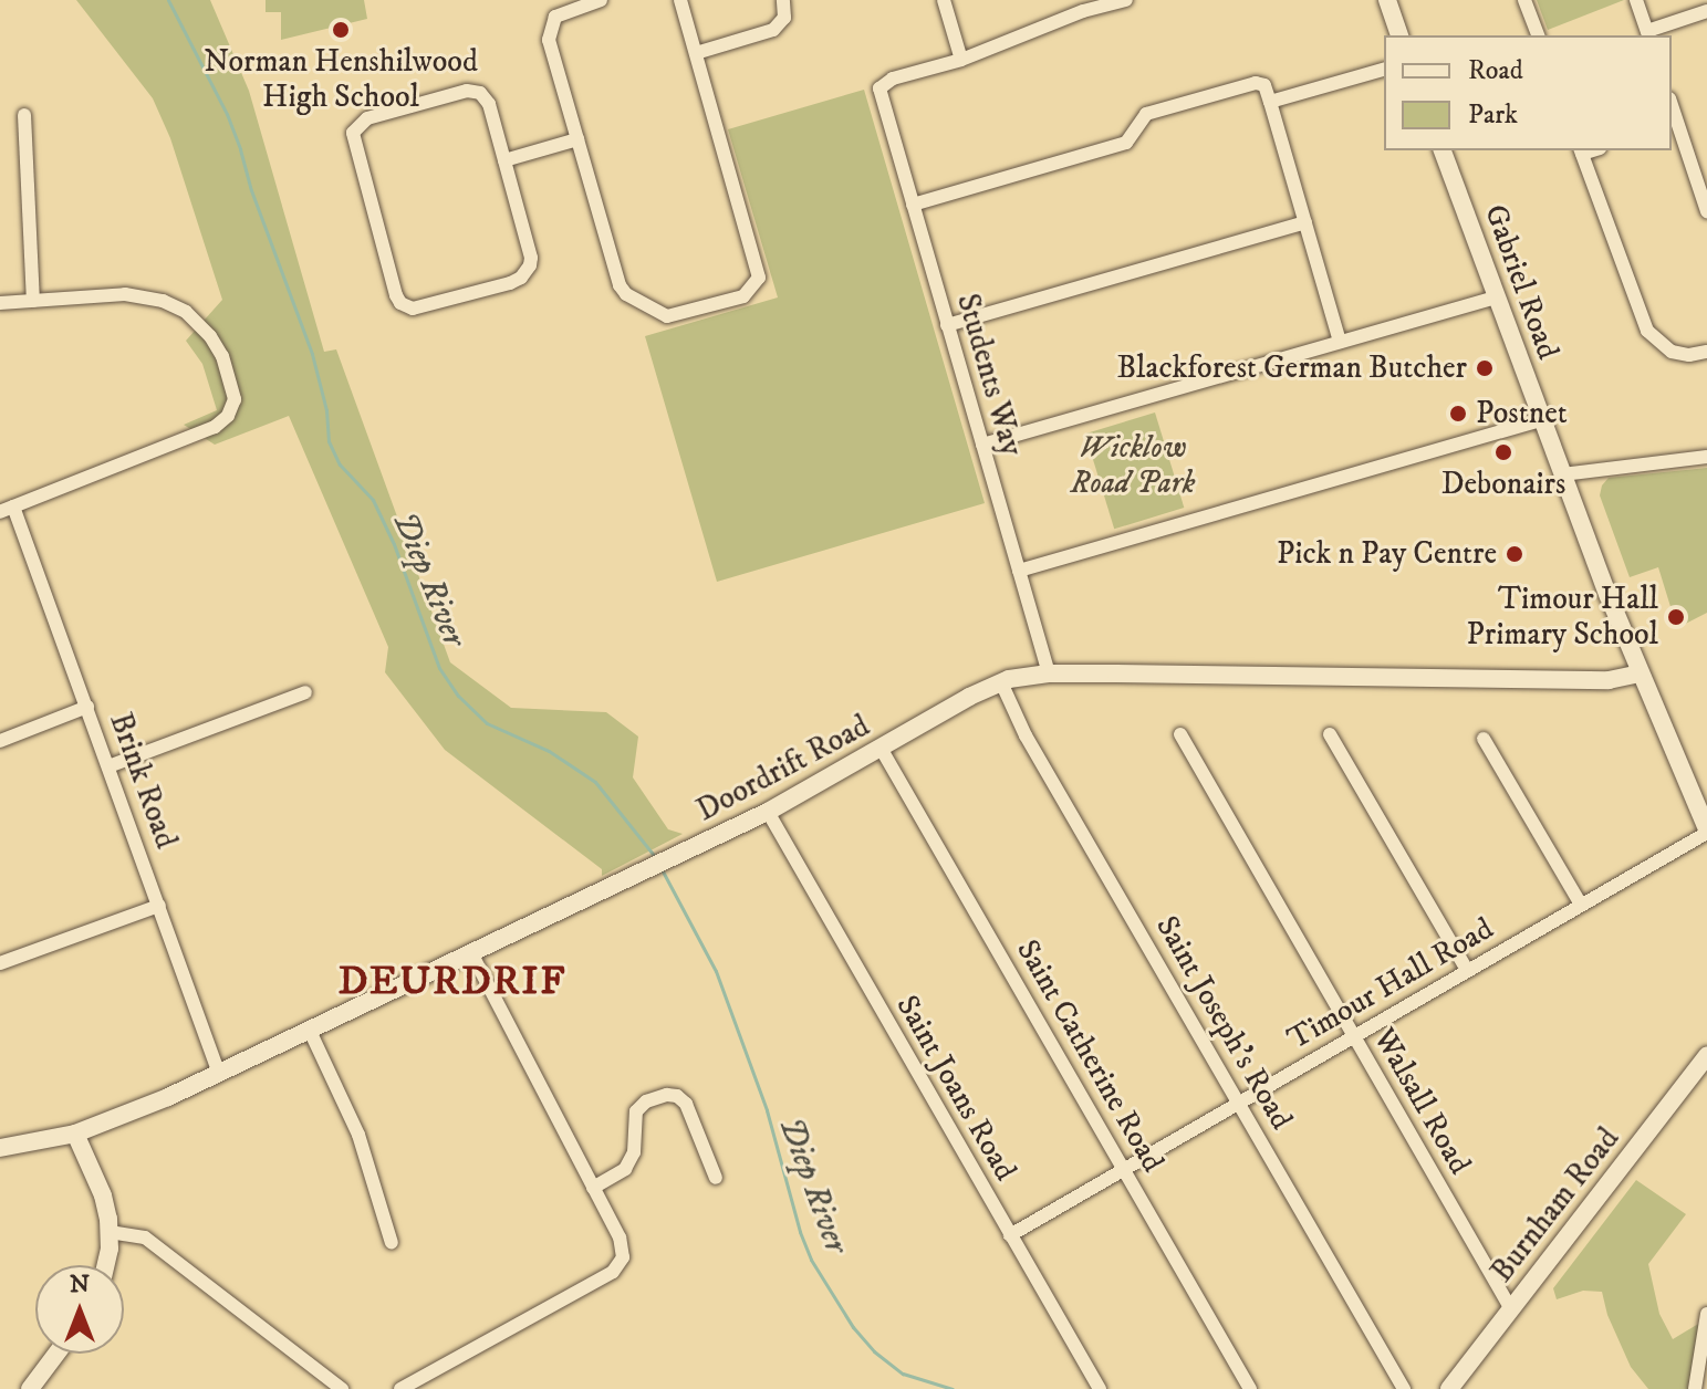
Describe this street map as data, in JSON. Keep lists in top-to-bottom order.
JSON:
{
  "streets": {
    "street": [
      "Gabriel Road",
      "Students Way",
      "Doordrift Road",
      "Brink Road",
      "Timour Hall Road",
      "Saint Joseph's Road",
      "Saint Catherine Road",
      "Saint Joans Road",
      "Walsall Road",
      "Burnham Road"
    ]
  },
  "crossings": [
    ["Gabriel Road", "Doordrift Road"],
    ["Gabriel Road", "Timour Hall Road"],
    ["Students Way", "Doordrift Road"],
    ["Doordrift Road", "Brink Road"],
    ["Doordrift Road", "Saint Joseph's Road"],
    ["Doordrift Road", "Saint Catherine Road"],
    ["Doordrift Road", "Saint Joans Road"],
    ["Timour Hall Road", "Saint Joseph's Road"],
    ["Timour Hall Road", "Saint Catherine Road"],
    ["Timour Hall Road", "Saint Joans Road"],
    ["Timour Hall Road", "Walsall Road"],
    ["Walsall Road", "Burnham Road"]
  ],
  "districts": ["DEURDRIF"],
  "water": ["Diep River"],
  "parks": ["Wicklow Road Park"],
  "places": [
    "Norman Henshilwood High School",
    "Blackforest German Butcher",
    "Postnet",
    "Debonairs",
    "Pick n Pay Centre",
    "Timour Hall Primary School"
  ],
  "legend": ["Road", "Park"],
  "north": "top"
}
